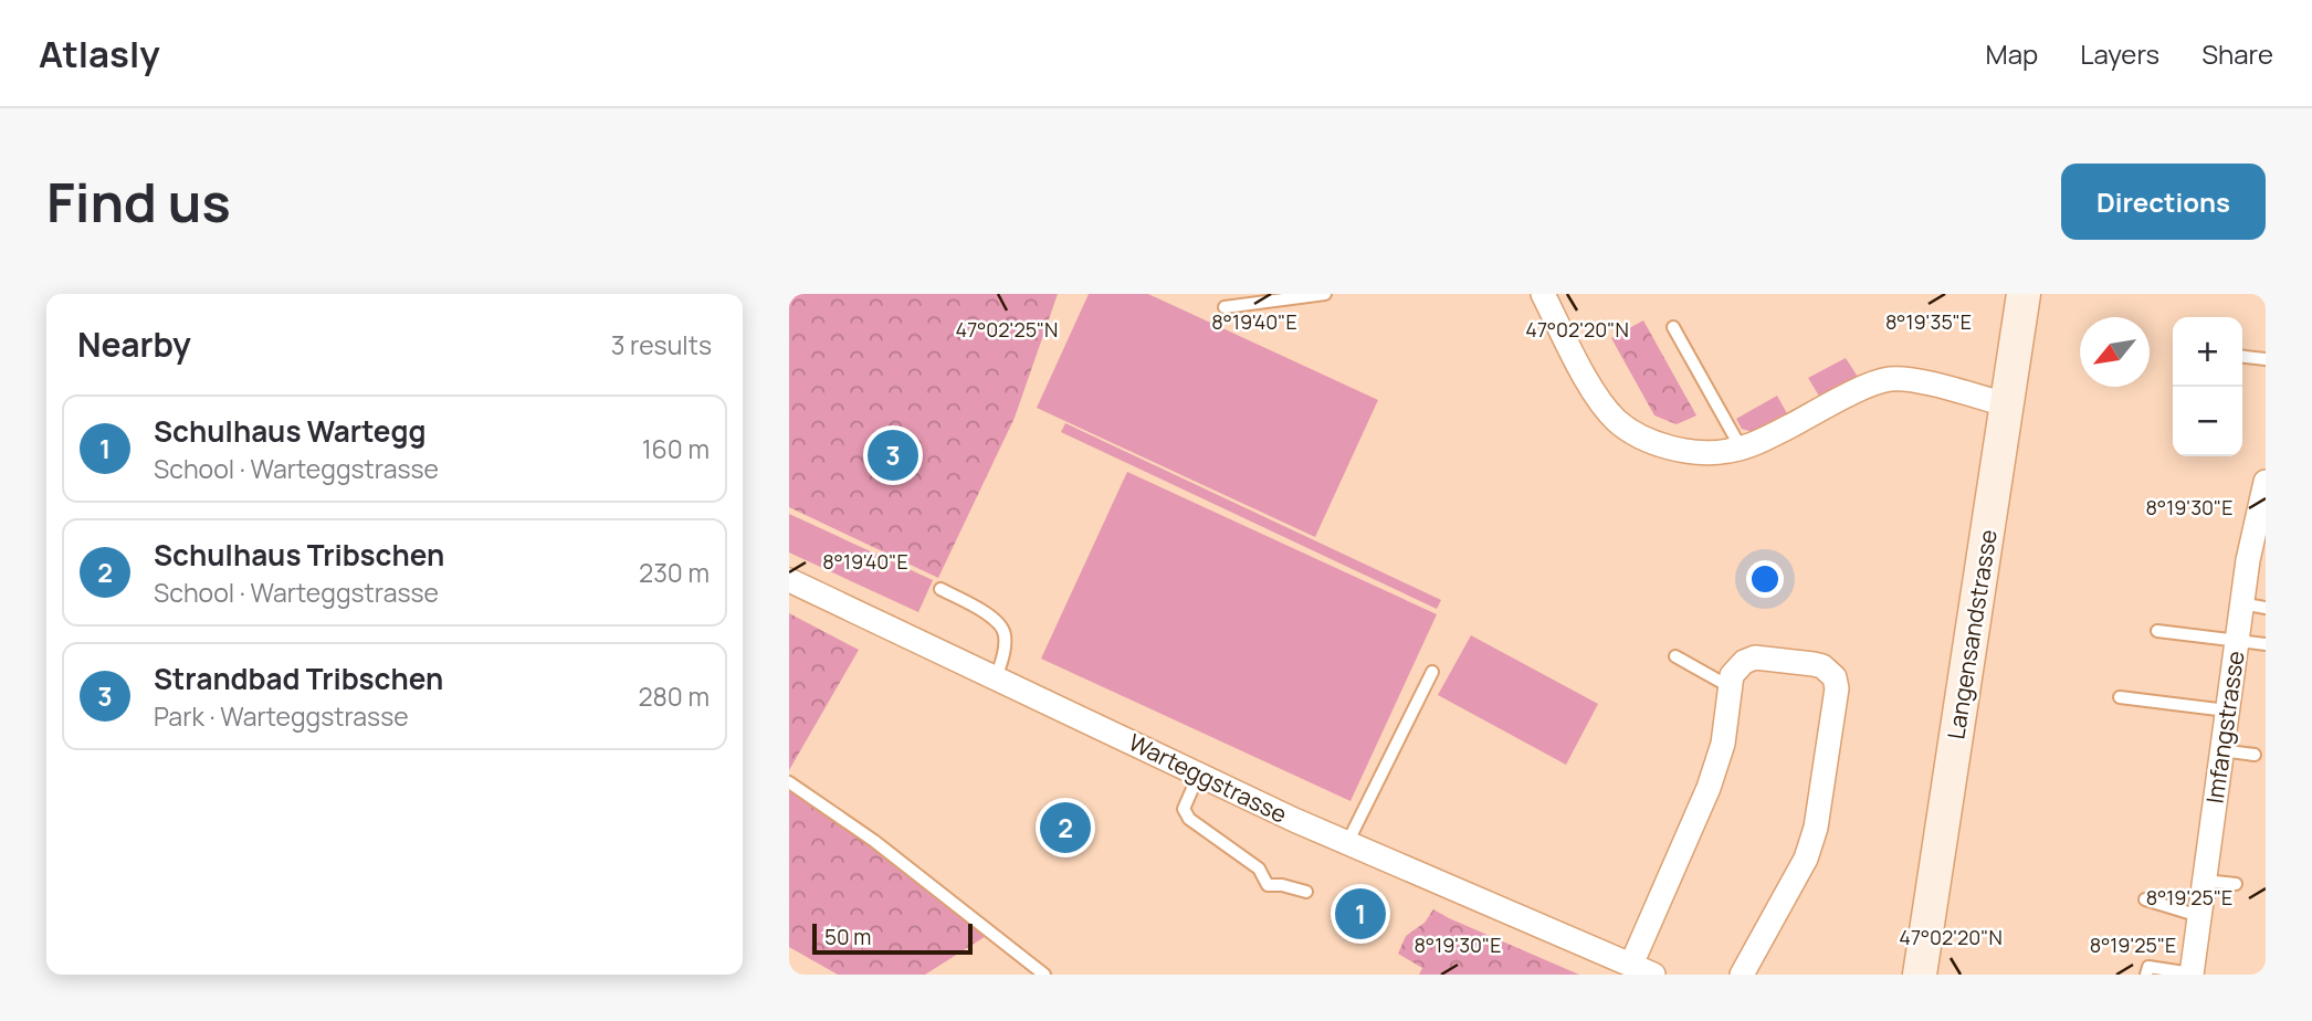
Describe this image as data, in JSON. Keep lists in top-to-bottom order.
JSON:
{
  "streets": {
    "street": ["Langensandstrasse", "Imfangstrasse", "Warteggstrasse"]
  },
  "scale_bar": "50 m",
  "north": "bottom left",
  "page": {
    "header": "Atlasly",
    "nav": ["Map", "Layers", "Share"],
    "buttons": "Directions",
    "title": "Find us",
    "heading": ["Nearby", "3 results"],
    "map_buttons": ["+", "−"],
    "list": [
      {
        "mark": "1",
        "name": "Schulhaus Wartegg",
        "note": "School · Warteggstrasse",
        "value": "160 m"
      },
      {
        "mark": "2",
        "name": "Schulhaus Tribschen",
        "note": "School · Warteggstrasse",
        "value": "230 m"
      },
      {
        "mark": "3",
        "name": "Strandbad Tribschen",
        "note": "Park · Warteggstrasse",
        "value": "280 m"
      }
    ],
    "pins": ["3", "2", "1"],
    "scale": "50 m"
  },
  "coordinates": [
    "8°19'40\"E",
    "8°19'35\"E",
    "47°02'25\"N",
    "47°02'20\"N",
    "8°19'30\"E",
    "8°19'25\"E"
  ]
}
